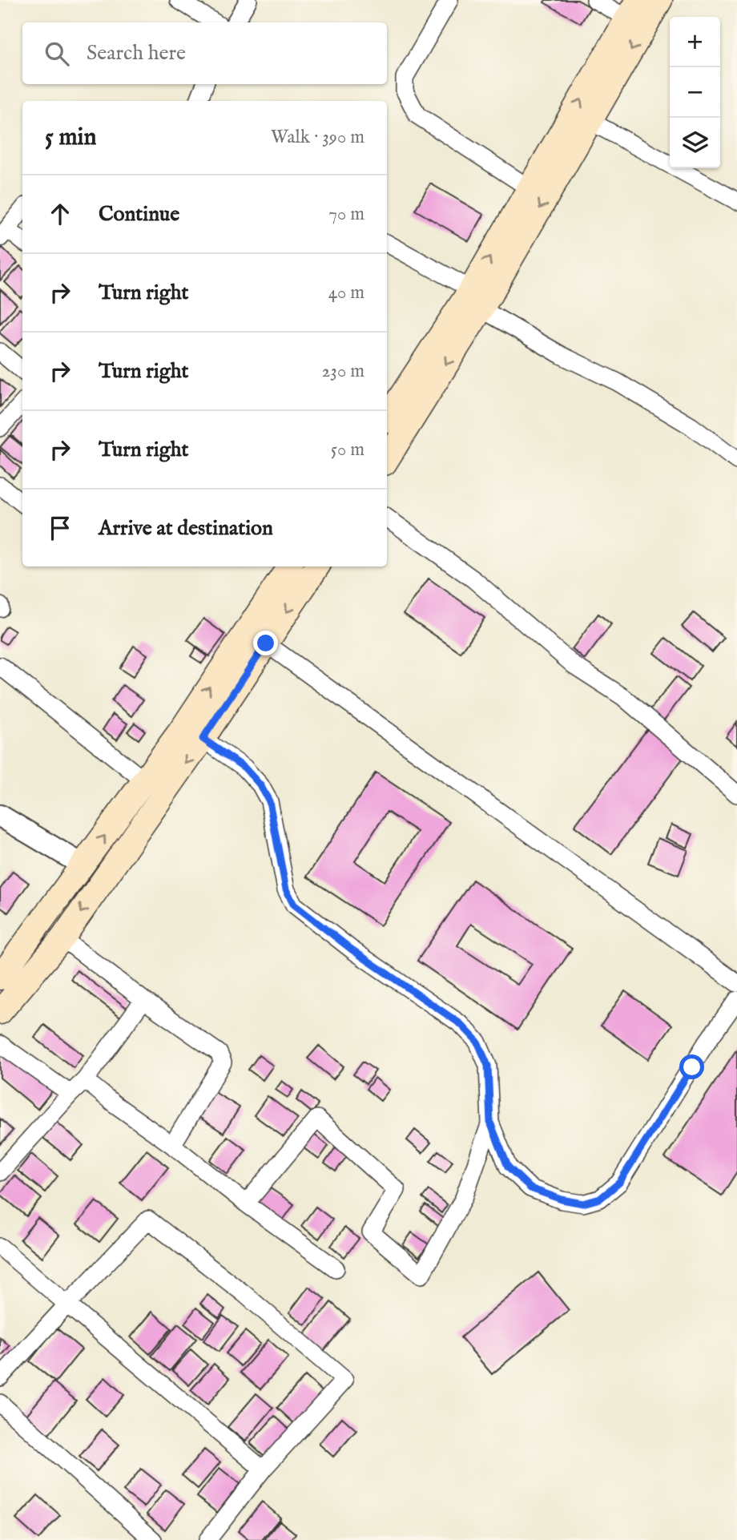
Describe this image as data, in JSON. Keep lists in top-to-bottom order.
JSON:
{
  "page": {
    "map_buttons": ["+", "−"],
    "search": "Search here",
    "heading": ["5 min", "Walk · 390 m"],
    "list": [
      ["Continue", "70 m"],
      ["Turn right", "40 m"],
      ["Turn right", "230 m"],
      ["Turn right", "50 m"],
      "Arrive at destination"
    ]
  }
}
